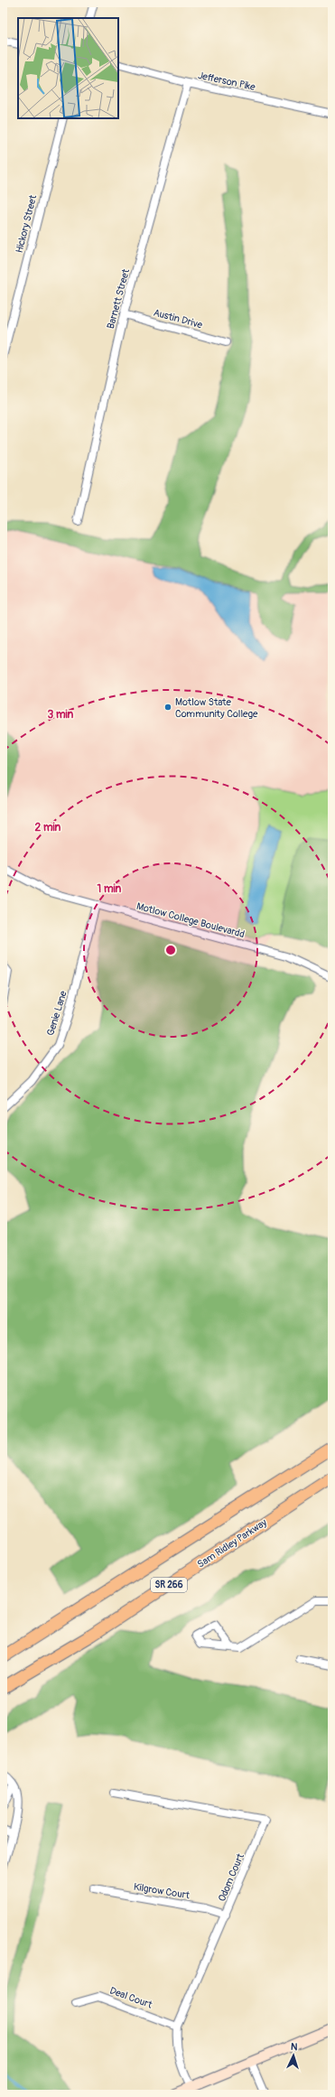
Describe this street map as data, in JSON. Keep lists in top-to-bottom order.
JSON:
{
  "streets": {
    "main road": ["Sam Ridley Parkway", "SR 266"],
    "street": [
      "Jefferson Pike",
      "Hickory Street",
      "Barnett Street",
      "Austin Drive",
      "Motlow College Boulevardd",
      "Genie Lane",
      "Odom Court",
      "Kilgrow Court",
      "Deal Court"
    ]
  },
  "crossings": [
    ["Jefferson Pike", "Barnett Street"],
    ["Barnett Street", "Austin Drive"],
    ["Motlow College Boulevardd", "Genie Lane"],
    ["Odom Court", "Kilgrow Court"],
    ["Odom Court", "Deal Court"]
  ],
  "places": ["Motlow State Community College"],
  "north": "top",
  "rings": ["3 min", "2 min", "1 min"]
}
